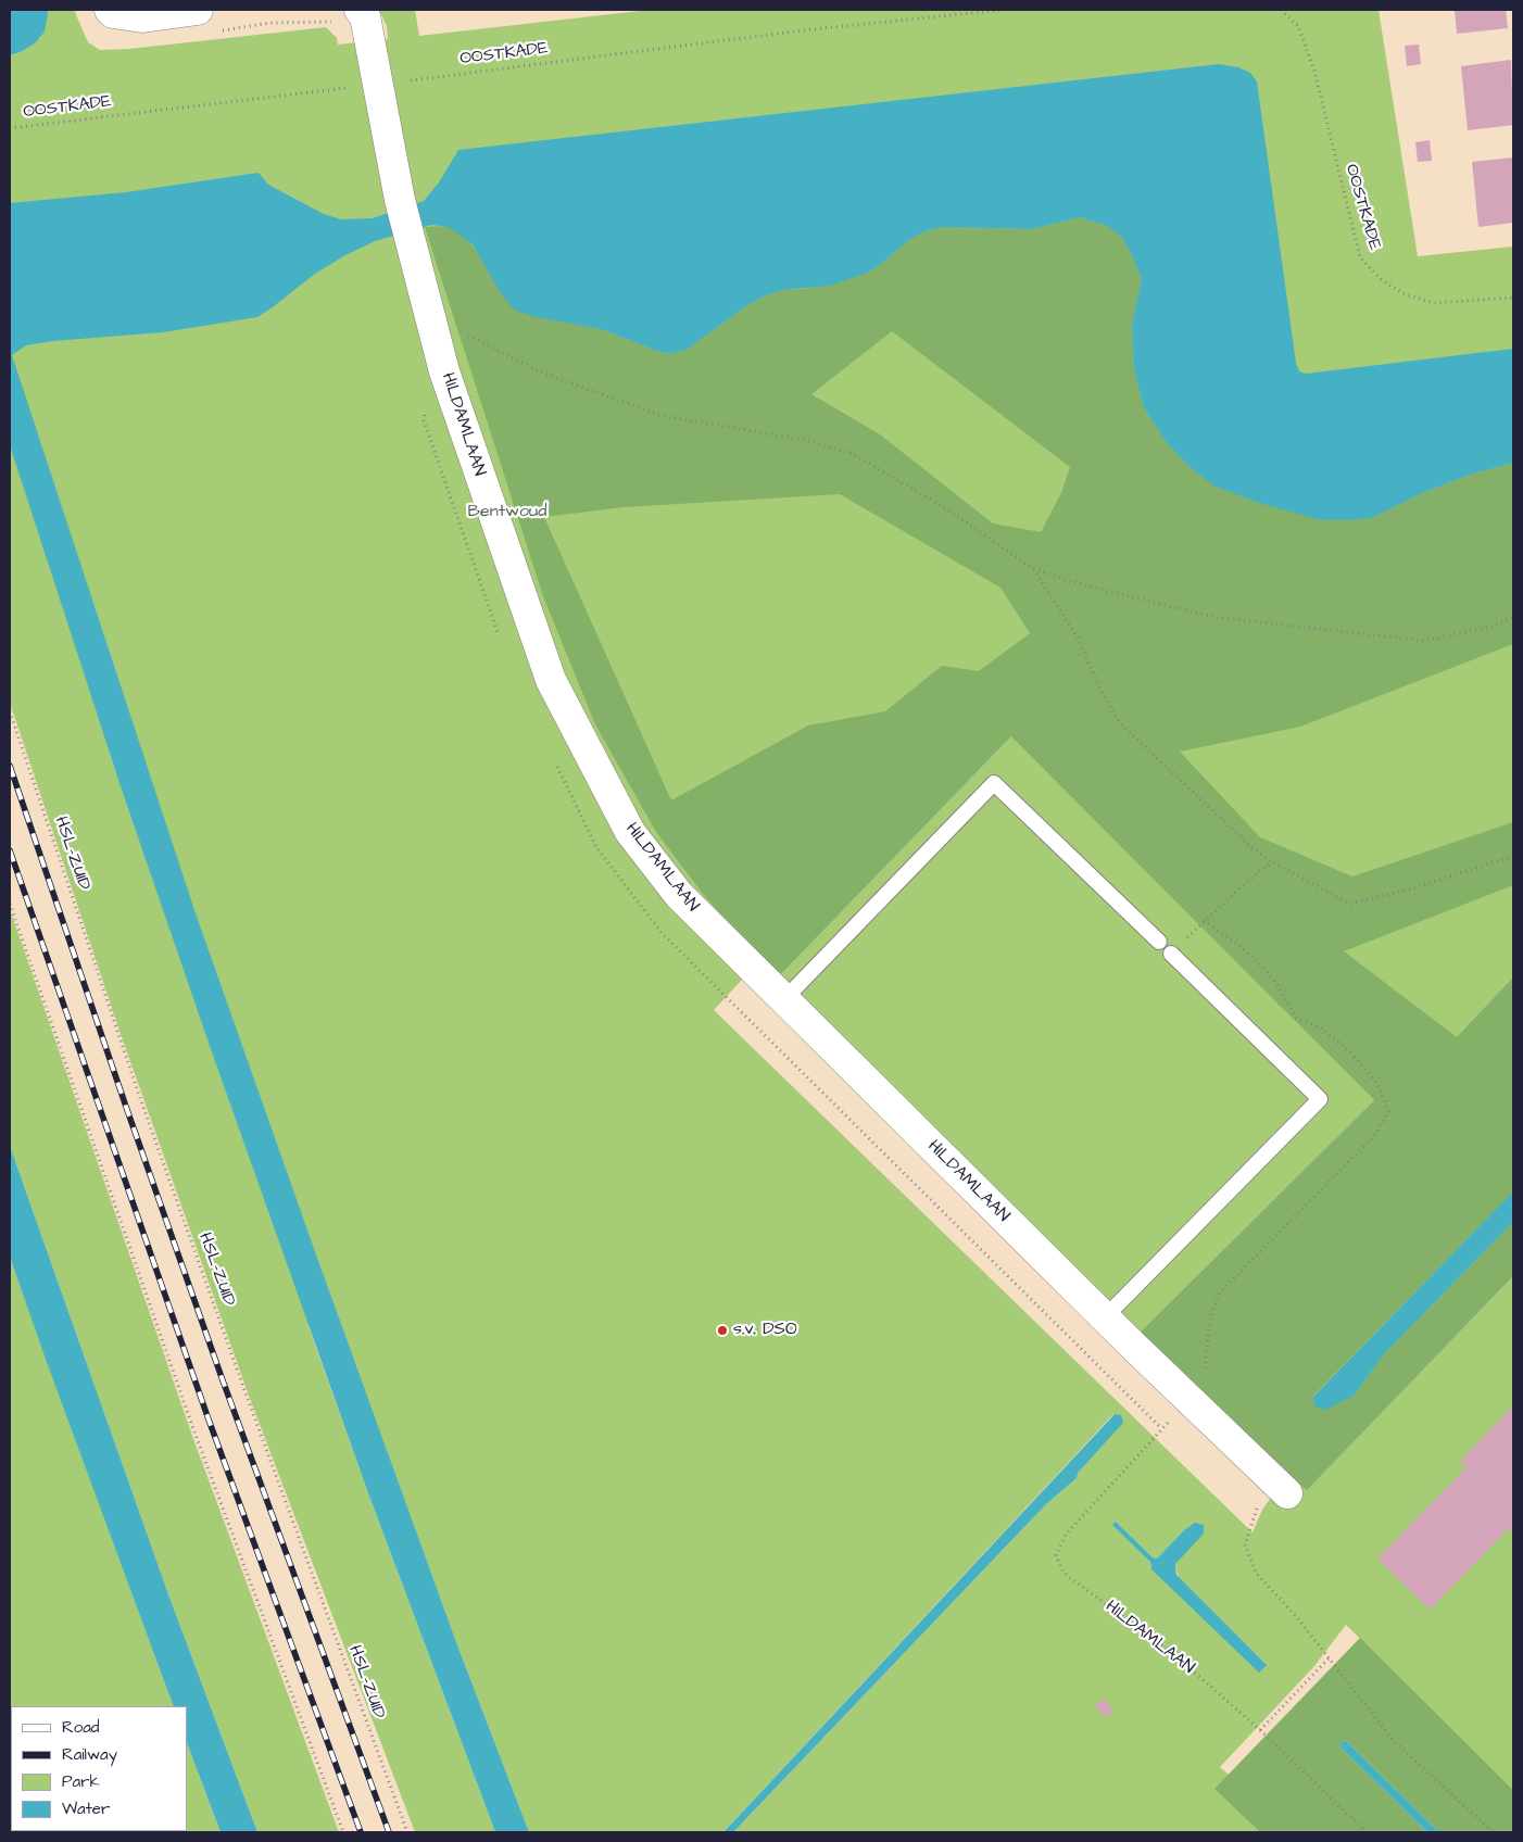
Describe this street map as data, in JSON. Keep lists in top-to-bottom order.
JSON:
{
  "streets": {
    "street": ["HILDAMLAAN"],
    "path": ["OOSTKADE", "HSL-ZUID"]
  },
  "crossings": [
    ["OOSTKADE", "HILDAMLAAN"]
  ],
  "parks": ["Bentwoud"],
  "places": ["s.v. DSO"],
  "legend": [
    "Road",
    "Railway",
    "Park",
    "Water"
  ]
}
